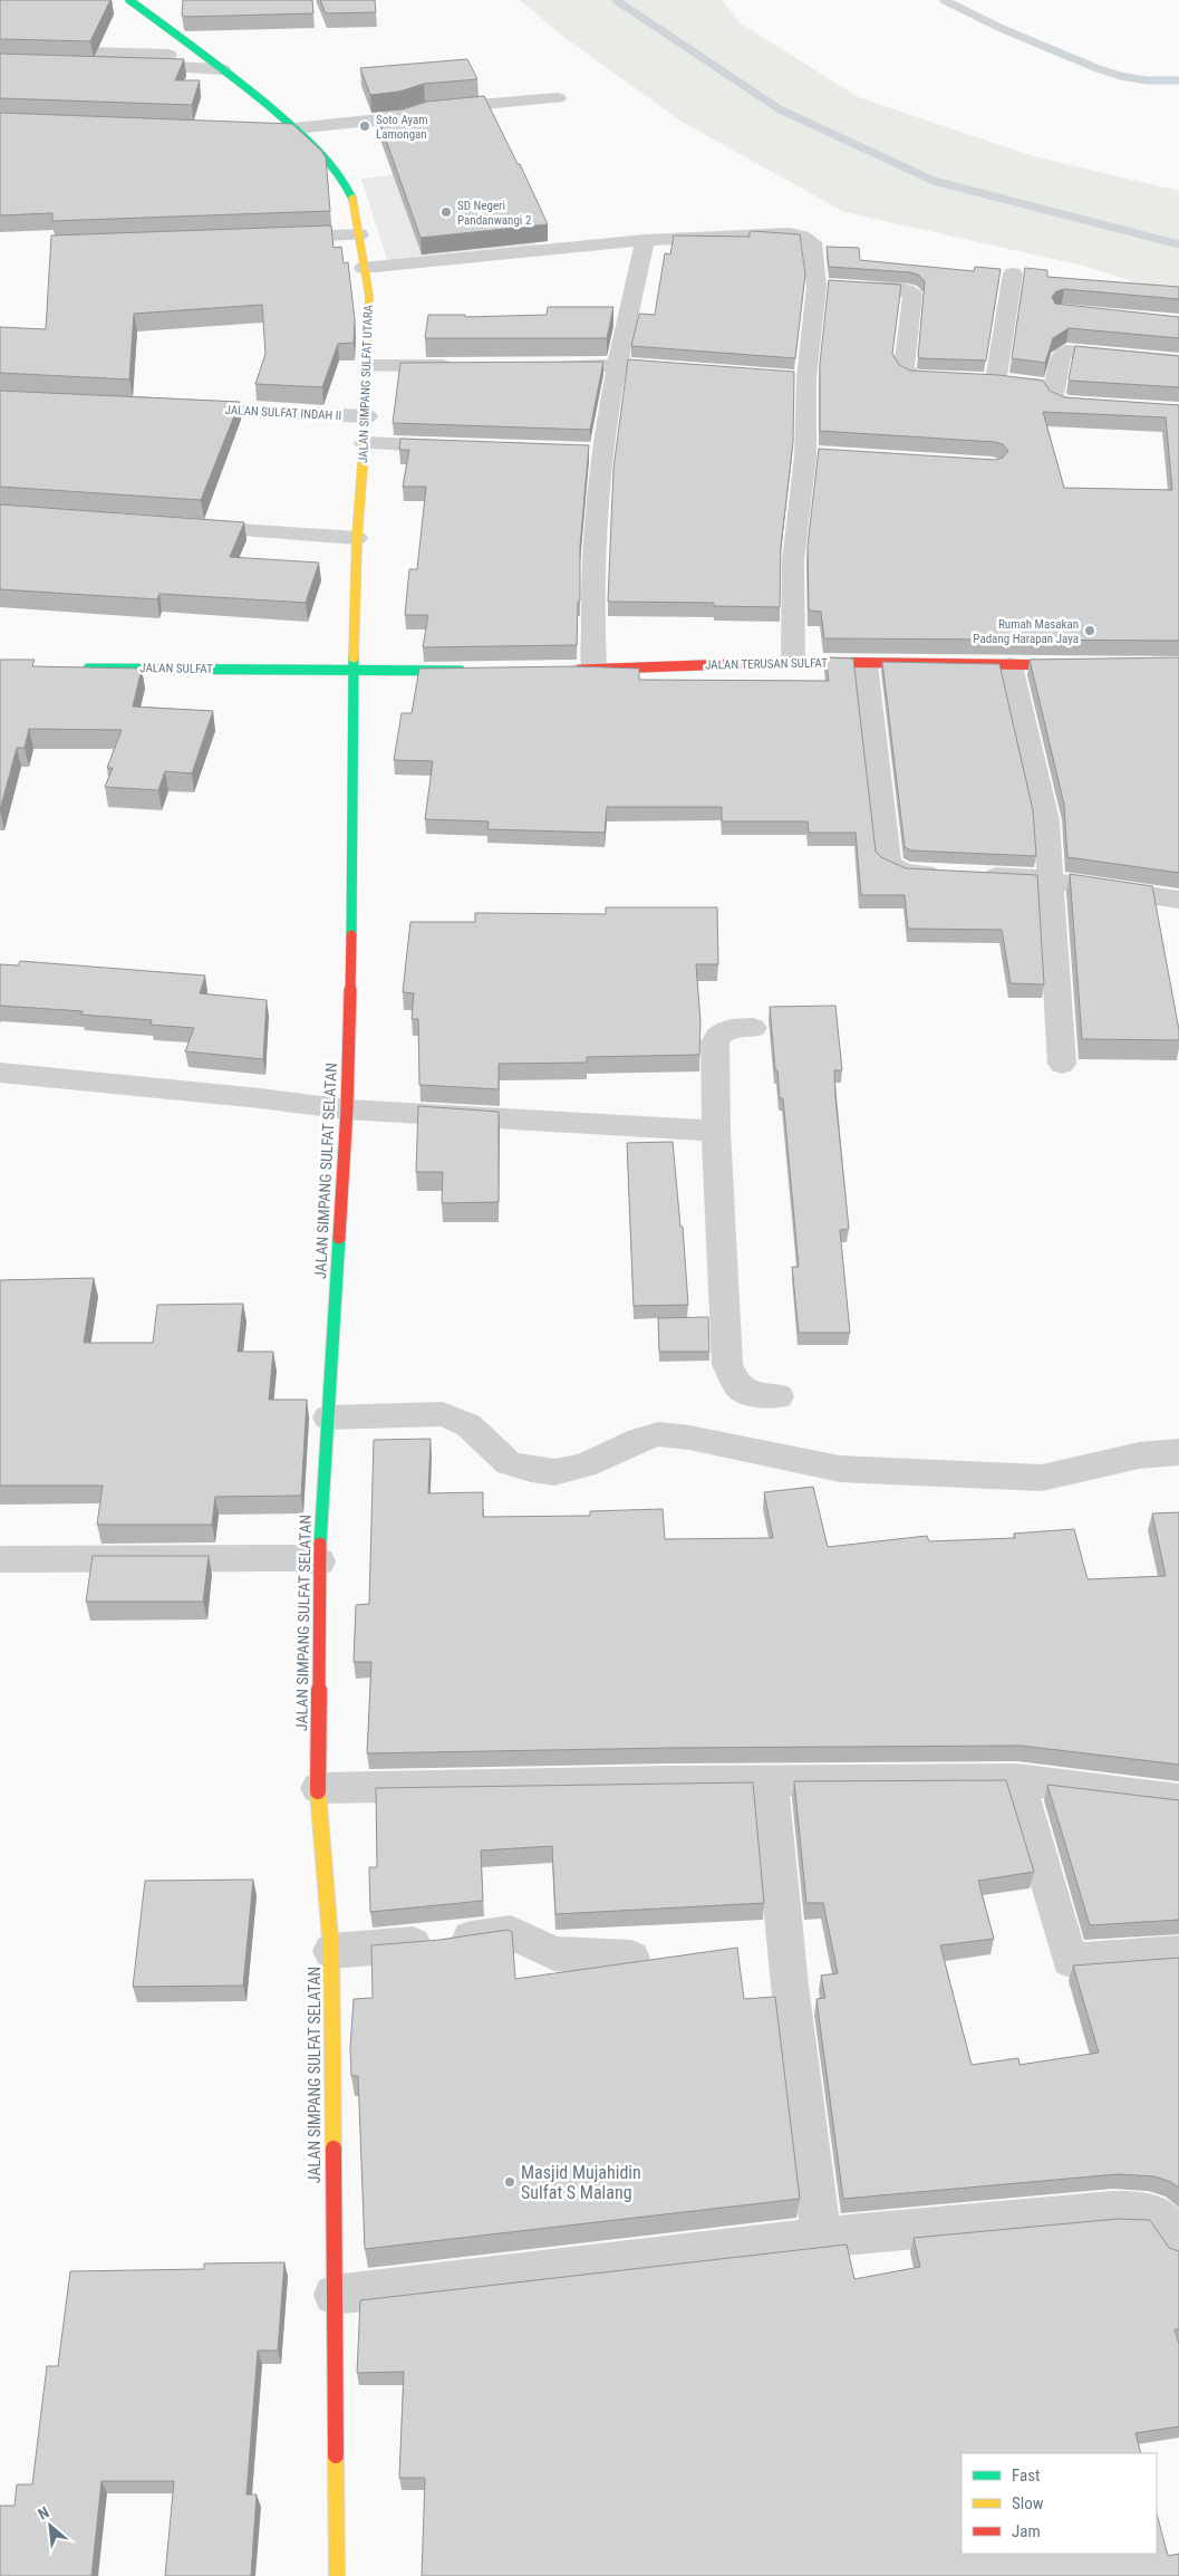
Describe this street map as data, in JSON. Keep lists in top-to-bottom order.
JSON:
{
  "streets": {
    "street": [
      "JALAN SIMPANG SULFAT UTARA",
      "JALAN SULFAT INDAH II",
      "JALAN TERUSAN SULFAT",
      "JALAN SULFAT",
      "JALAN SIMPANG SULFAT SELATAN"
    ]
  },
  "crossings": [
    ["JALAN SIMPANG SULFAT UTARA", "JALAN SULFAT INDAH II"],
    ["JALAN SIMPANG SULFAT UTARA", "JALAN SULFAT"],
    ["JALAN SIMPANG SULFAT UTARA", "JALAN SIMPANG SULFAT SELATAN"],
    ["JALAN SULFAT", "JALAN SIMPANG SULFAT SELATAN"]
  ],
  "places": [
    "Soto Ayam Lamongan",
    "SD Negeri Pandanwangi 2",
    "Rumah Masakan Padang Harapan Jaya",
    "Masjid Mujahidin Sulfat S Malang"
  ],
  "legend": ["Fast", "Slow", "Jam"],
  "north": "top left"
}
